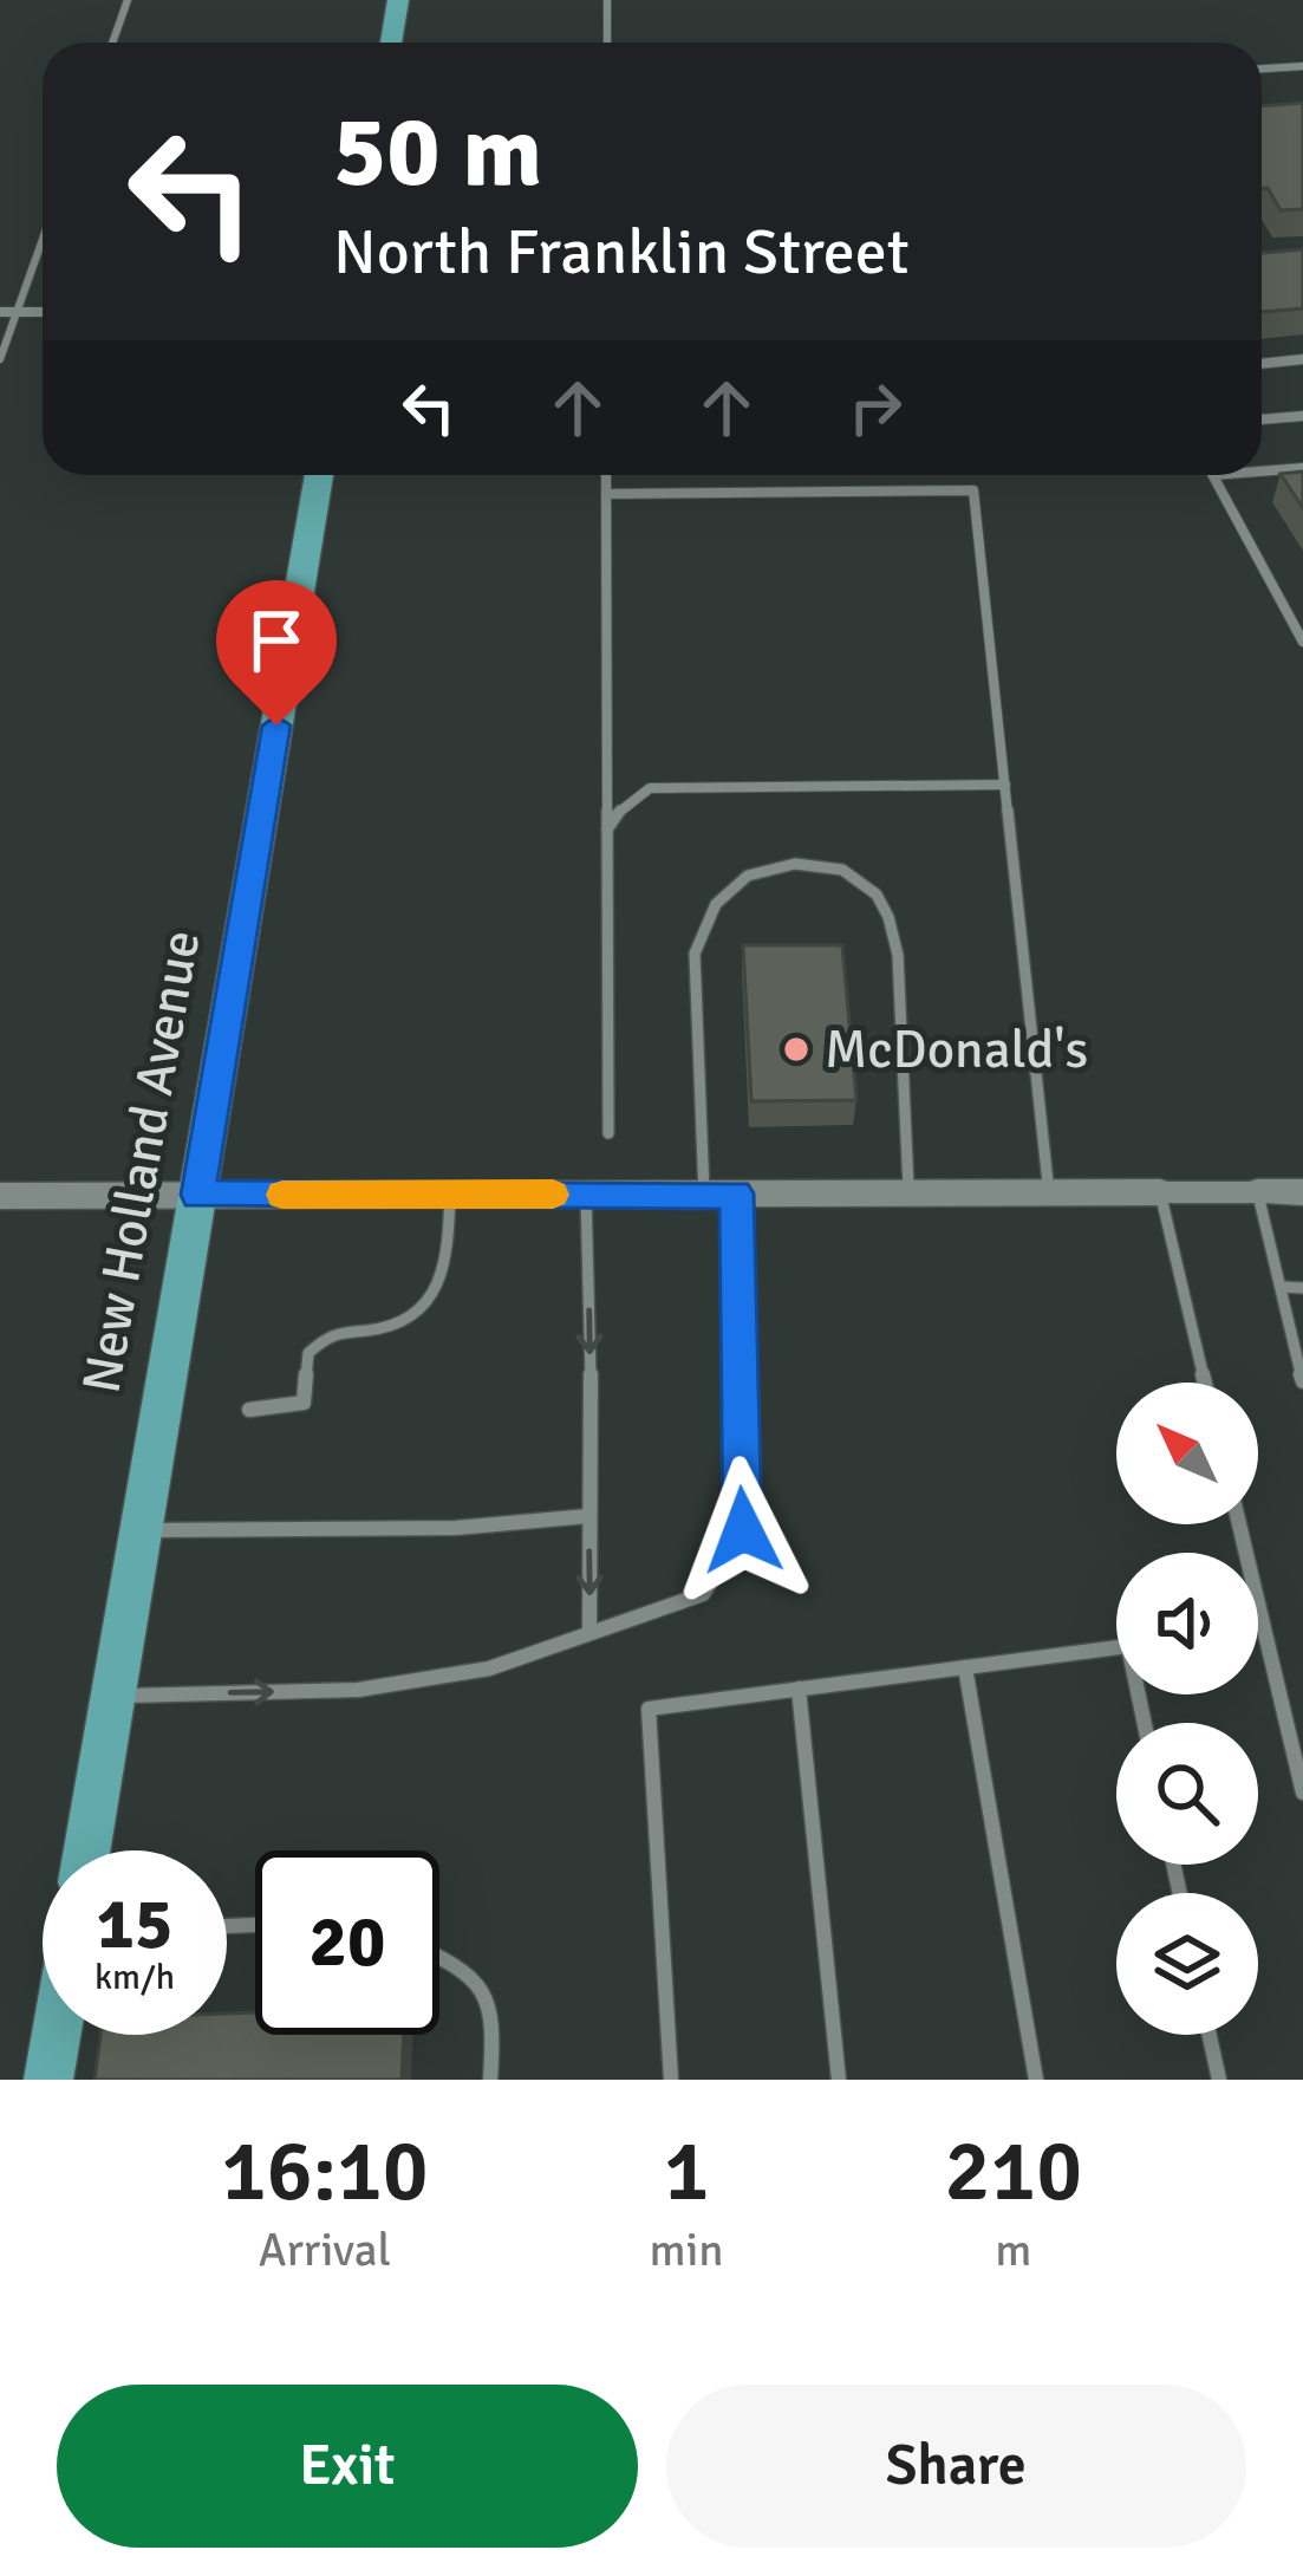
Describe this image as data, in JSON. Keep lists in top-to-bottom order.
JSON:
{
  "streets": {
    "main road": ["New Holland Avenue"]
  },
  "places": ["McDonald's"],
  "north": "top left",
  "page": {
    "turn": ["50 m", "North Franklin Street"],
    "speed": "15 km/h",
    "limit": "20",
    "eta": [
      "16:10",
      "Arrival",
      "1",
      "min",
      "210",
      "m"
    ],
    "buttons": ["Exit", "Share"]
  }
}
